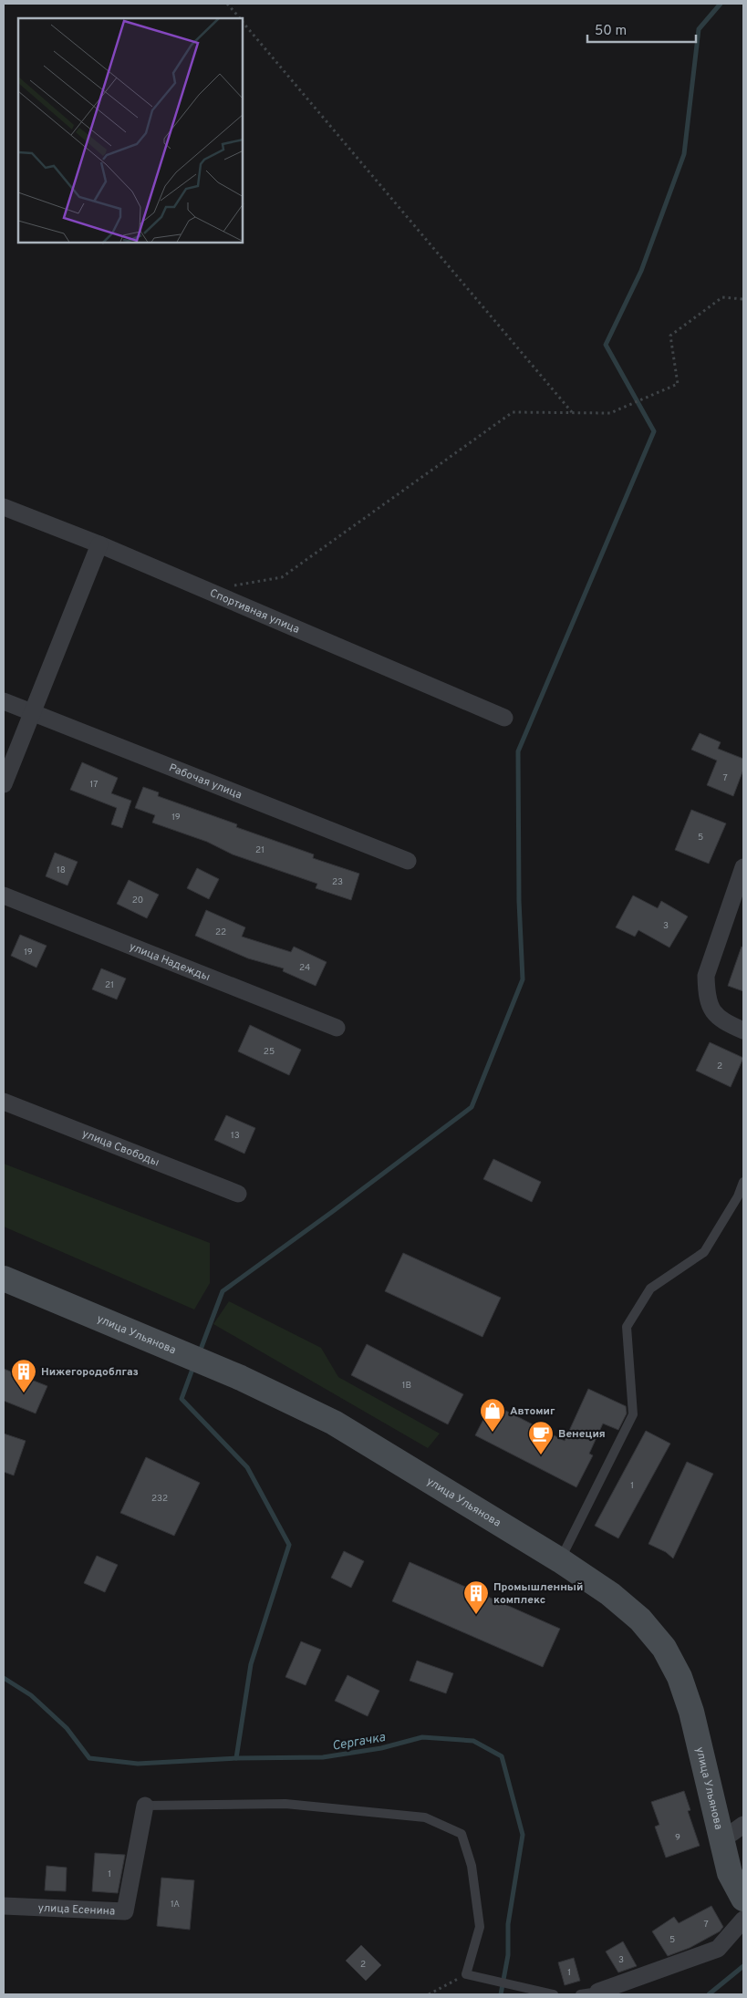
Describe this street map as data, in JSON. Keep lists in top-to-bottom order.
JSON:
{
  "streets": {
    "main road": ["улица Ульянова"],
    "street": [
      "Спортивная улица",
      "Рабочая улица",
      "улица Надежды",
      "улица Свободы",
      "улица Есенина"
    ]
  },
  "water": ["Сергачка"],
  "places": {
    "building": ["Нижегородоблгаз", "Промышленный комплекс"],
    "shop": ["Автомиг"],
    "cafe": ["Венеция"]
  },
  "house_numbers": [
    "7",
    "17",
    "19",
    "5",
    "21",
    "18",
    "23",
    "20",
    "3",
    "22",
    "19",
    "24",
    "21",
    "25",
    "2",
    "13",
    "1В",
    "1",
    "232",
    "9",
    "1",
    "1А",
    "7",
    "5",
    "3",
    "2",
    "1"
  ],
  "scale_bar": "50 m"
}
